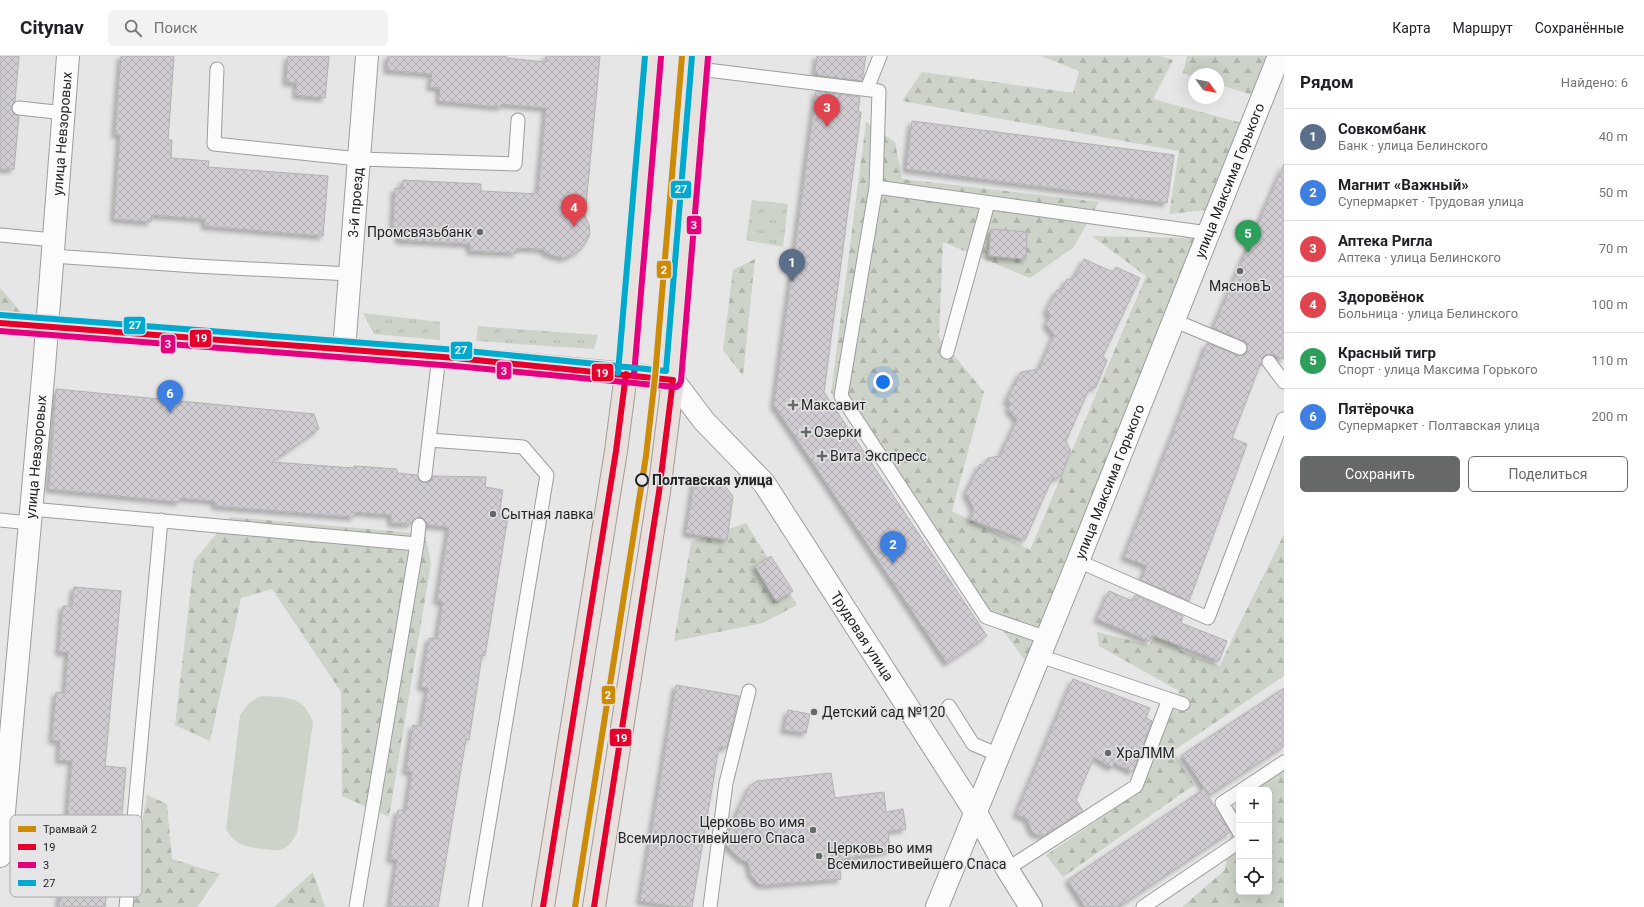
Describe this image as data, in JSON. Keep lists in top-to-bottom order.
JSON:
{
  "streets": {
    "street": [
      "улица Невзоровых",
      "улица Максима Горького",
      "3-й проезд",
      "Трудовая улица"
    ]
  },
  "crossings": [
    ["улица Максима Горького", "Трудовая улица"]
  ],
  "places": {
    "other": [
      "Промсвязьбанк",
      "МясновЪ",
      "Полтавская улица",
      "Сытная лавка",
      "Детский сад №120",
      "ХраЛММ",
      "Церковь во имя Всемирлостивейшего Спаса",
      "Церковь во имя Всемилостивейшего Спаса"
    ],
    "health": ["Максавит", "Озерки", "Вита Экспресс"]
  },
  "lines": [
    "tram line 2",
    "transit line 27",
    "transit line 3",
    "transit line 19"
  ],
  "legend": [
    "Трамвай 2",
    "19",
    "3",
    "27"
  ],
  "north": "bottom right",
  "page": {
    "header": "Citynav",
    "search": "Поиск",
    "nav": ["Карта", "Маршрут", "Сохранённые"],
    "heading": ["Рядом", "Найдено: 6"],
    "pins": [
      "3",
      "4",
      "5",
      "1",
      "6",
      "2"
    ],
    "list": [
      {
        "mark": "1",
        "name": "Совкомбанк",
        "note": "Банк · улица Белинского",
        "value": "40 m"
      },
      {
        "mark": "2",
        "name": "Магнит «Важный»",
        "note": "Супермаркет · Трудовая улица",
        "value": "50 m"
      },
      {
        "mark": "3",
        "name": "Аптека Ригла",
        "note": "Аптека · улица Белинского",
        "value": "70 m"
      },
      {
        "mark": "4",
        "name": "Здоровёнок",
        "note": "Больница · улица Белинского",
        "value": "100 m"
      },
      {
        "mark": "5",
        "name": "Красный тигр",
        "note": "Спорт · улица Максима Горького",
        "value": "110 m"
      },
      {
        "mark": "6",
        "name": "Пятёрочка",
        "note": "Супермаркет · Полтавская улица",
        "value": "200 m"
      }
    ],
    "buttons": ["Сохранить", "Поделиться"],
    "map_buttons": ["+", "−"]
  }
}
